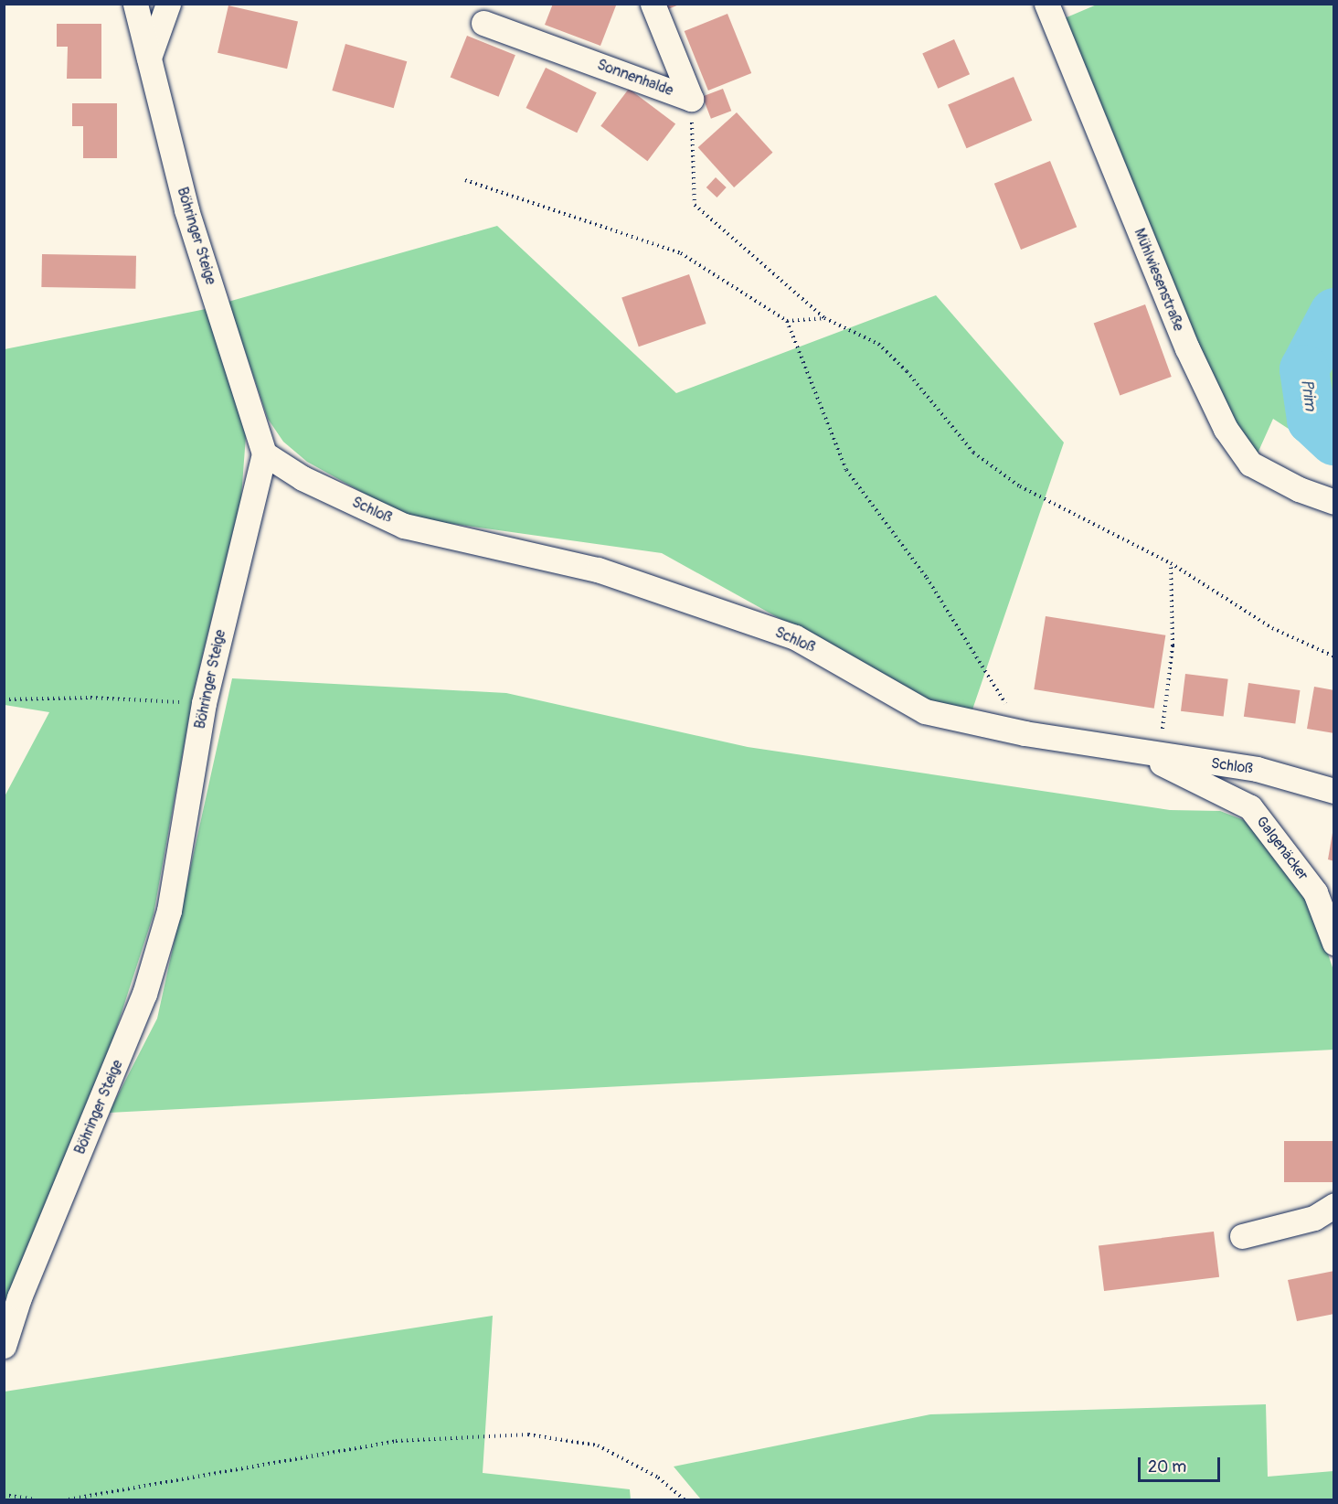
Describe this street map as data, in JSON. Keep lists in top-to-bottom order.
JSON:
{
  "streets": {
    "street": [
      "Sonnenhalde",
      "Böhringer Steige",
      "Mühlwiesenstraße",
      "Schloß",
      "Galgenäcker"
    ]
  },
  "crossings": [
    ["Böhringer Steige", "Schloß"],
    ["Schloß", "Galgenäcker"]
  ],
  "water": ["Prim"],
  "scale_bar": "20 m"
}
